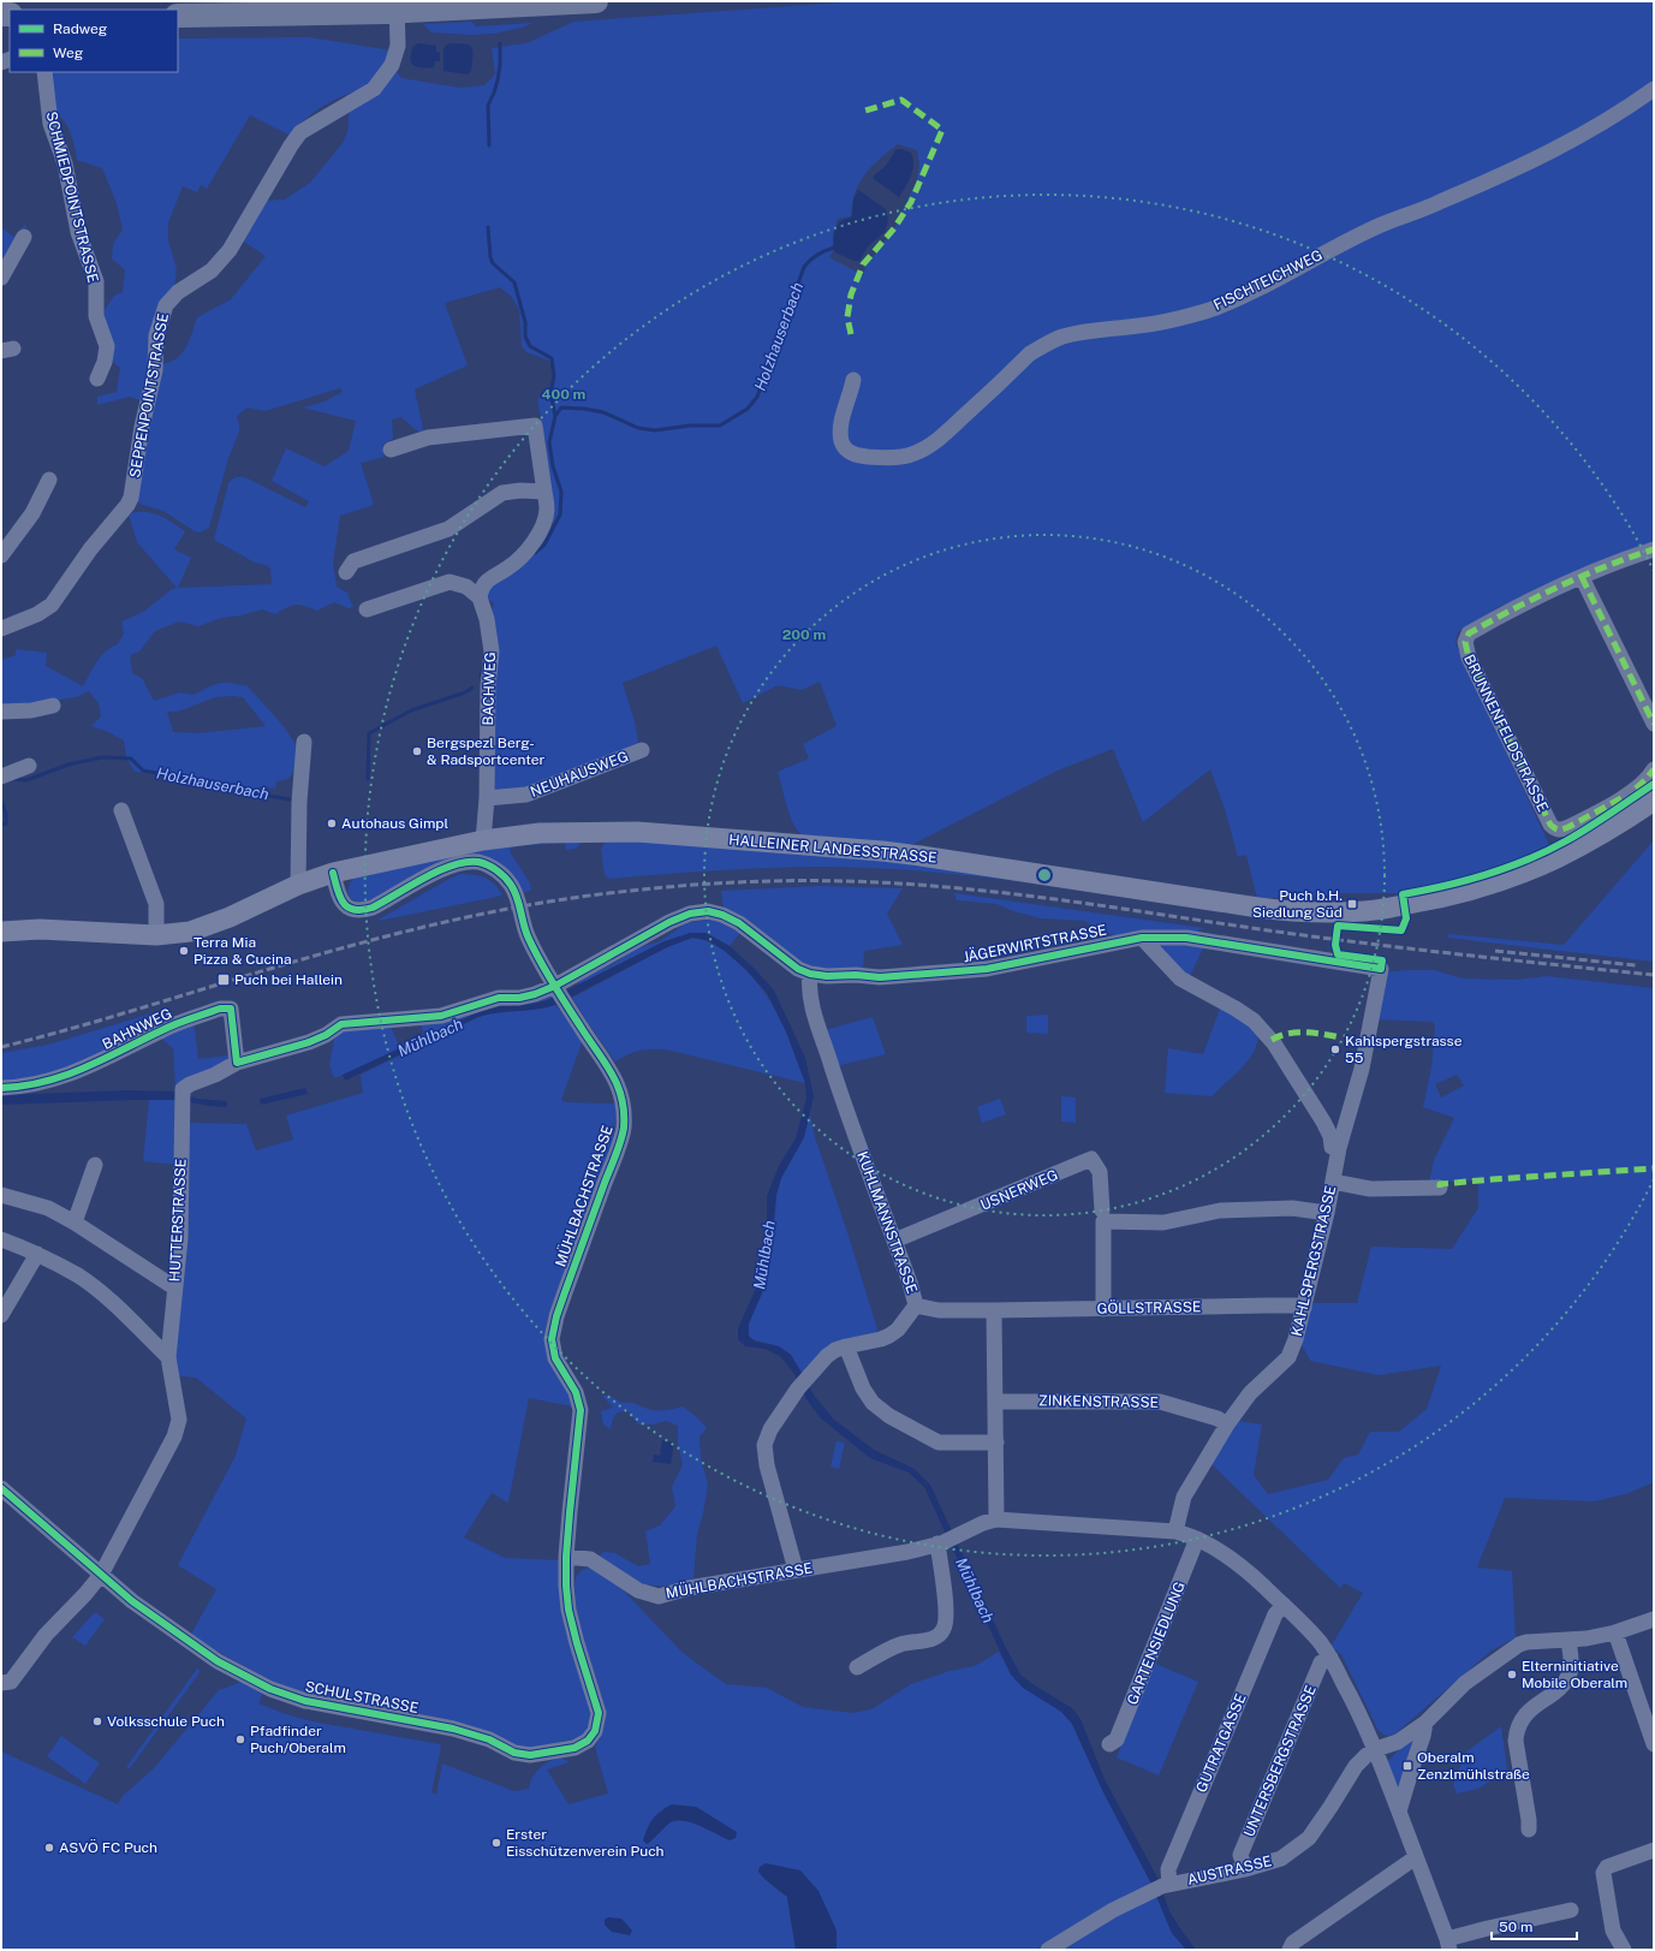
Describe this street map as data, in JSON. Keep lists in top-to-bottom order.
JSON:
{
  "streets": {
    "main road": ["HALLEINER LANDESSTRASSE"],
    "street": [
      "SCHMIEDPOINTSTRASSE",
      "FISCHTEICHWEG",
      "SEPPENPOINTSTRASSE",
      "BACHWEG",
      "BRUNNENFELDSTRASSE",
      "NEUHAUSWEG",
      "JÄGERWIRTSTRASSE",
      "BAHNWEG",
      "USNERWEG",
      "MÜHLBACHSTRASSE",
      "HUTTERSTRASSE",
      "KUHLMANNSTRASSE",
      "KAHLSPERGSTRASSE",
      "GÖLLSTRASSE",
      "ZINKENSTRASSE",
      "GARTENSIEDLUNG",
      "SCHULSTRASSE",
      "GUTRATGASSE",
      "UNTERSBERGSTRASSE",
      "AUSTRASSE"
    ]
  },
  "crossings": [
    ["BACHWEG", "NEUHAUSWEG"],
    ["BACHWEG", "HALLEINER LANDESSTRASSE"],
    ["HALLEINER LANDESSTRASSE", "MÜHLBACHSTRASSE"],
    ["JÄGERWIRTSTRASSE", "MÜHLBACHSTRASSE"],
    ["JÄGERWIRTSTRASSE", "HUTTERSTRASSE"],
    ["JÄGERWIRTSTRASSE", "KUHLMANNSTRASSE"],
    ["JÄGERWIRTSTRASSE", "KAHLSPERGSTRASSE"],
    ["BAHNWEG", "HUTTERSTRASSE"],
    ["USNERWEG", "KUHLMANNSTRASSE"],
    ["MÜHLBACHSTRASSE", "HUTTERSTRASSE"],
    ["MÜHLBACHSTRASSE", "SCHULSTRASSE"],
    ["HUTTERSTRASSE", "SCHULSTRASSE"],
    ["KUHLMANNSTRASSE", "GÖLLSTRASSE"],
    ["KAHLSPERGSTRASSE", "GÖLLSTRASSE"],
    ["KAHLSPERGSTRASSE", "ZINKENSTRASSE"],
    ["GUTRATGASSE", "AUSTRASSE"],
    ["UNTERSBERGSTRASSE", "AUSTRASSE"]
  ],
  "water": ["Holzhauserbach", "Mühlbach"],
  "places": {
    "other": [
      "Bergspezl Berg- & Radsportcenter",
      "Autohaus Gimpl",
      "Terra Mia Pizza & Cucina",
      "Kahlspergstrasse 55",
      "Elterninitiative Mobile Oberalm",
      "Volksschule Puch",
      "Pfadfinder Puch/Oberalm",
      "Erster Eisschützenverein Puch",
      "ASVÖ FC Puch"
    ],
    "transit": ["Puch b.H. Siedlung Süd", "Puch bei Hallein", "Oberalm Zenzlmühlstraße"]
  },
  "legend": ["Radweg", "Weg"],
  "scale_bar": "50 m",
  "rings": ["400 m", "200 m"]
}
